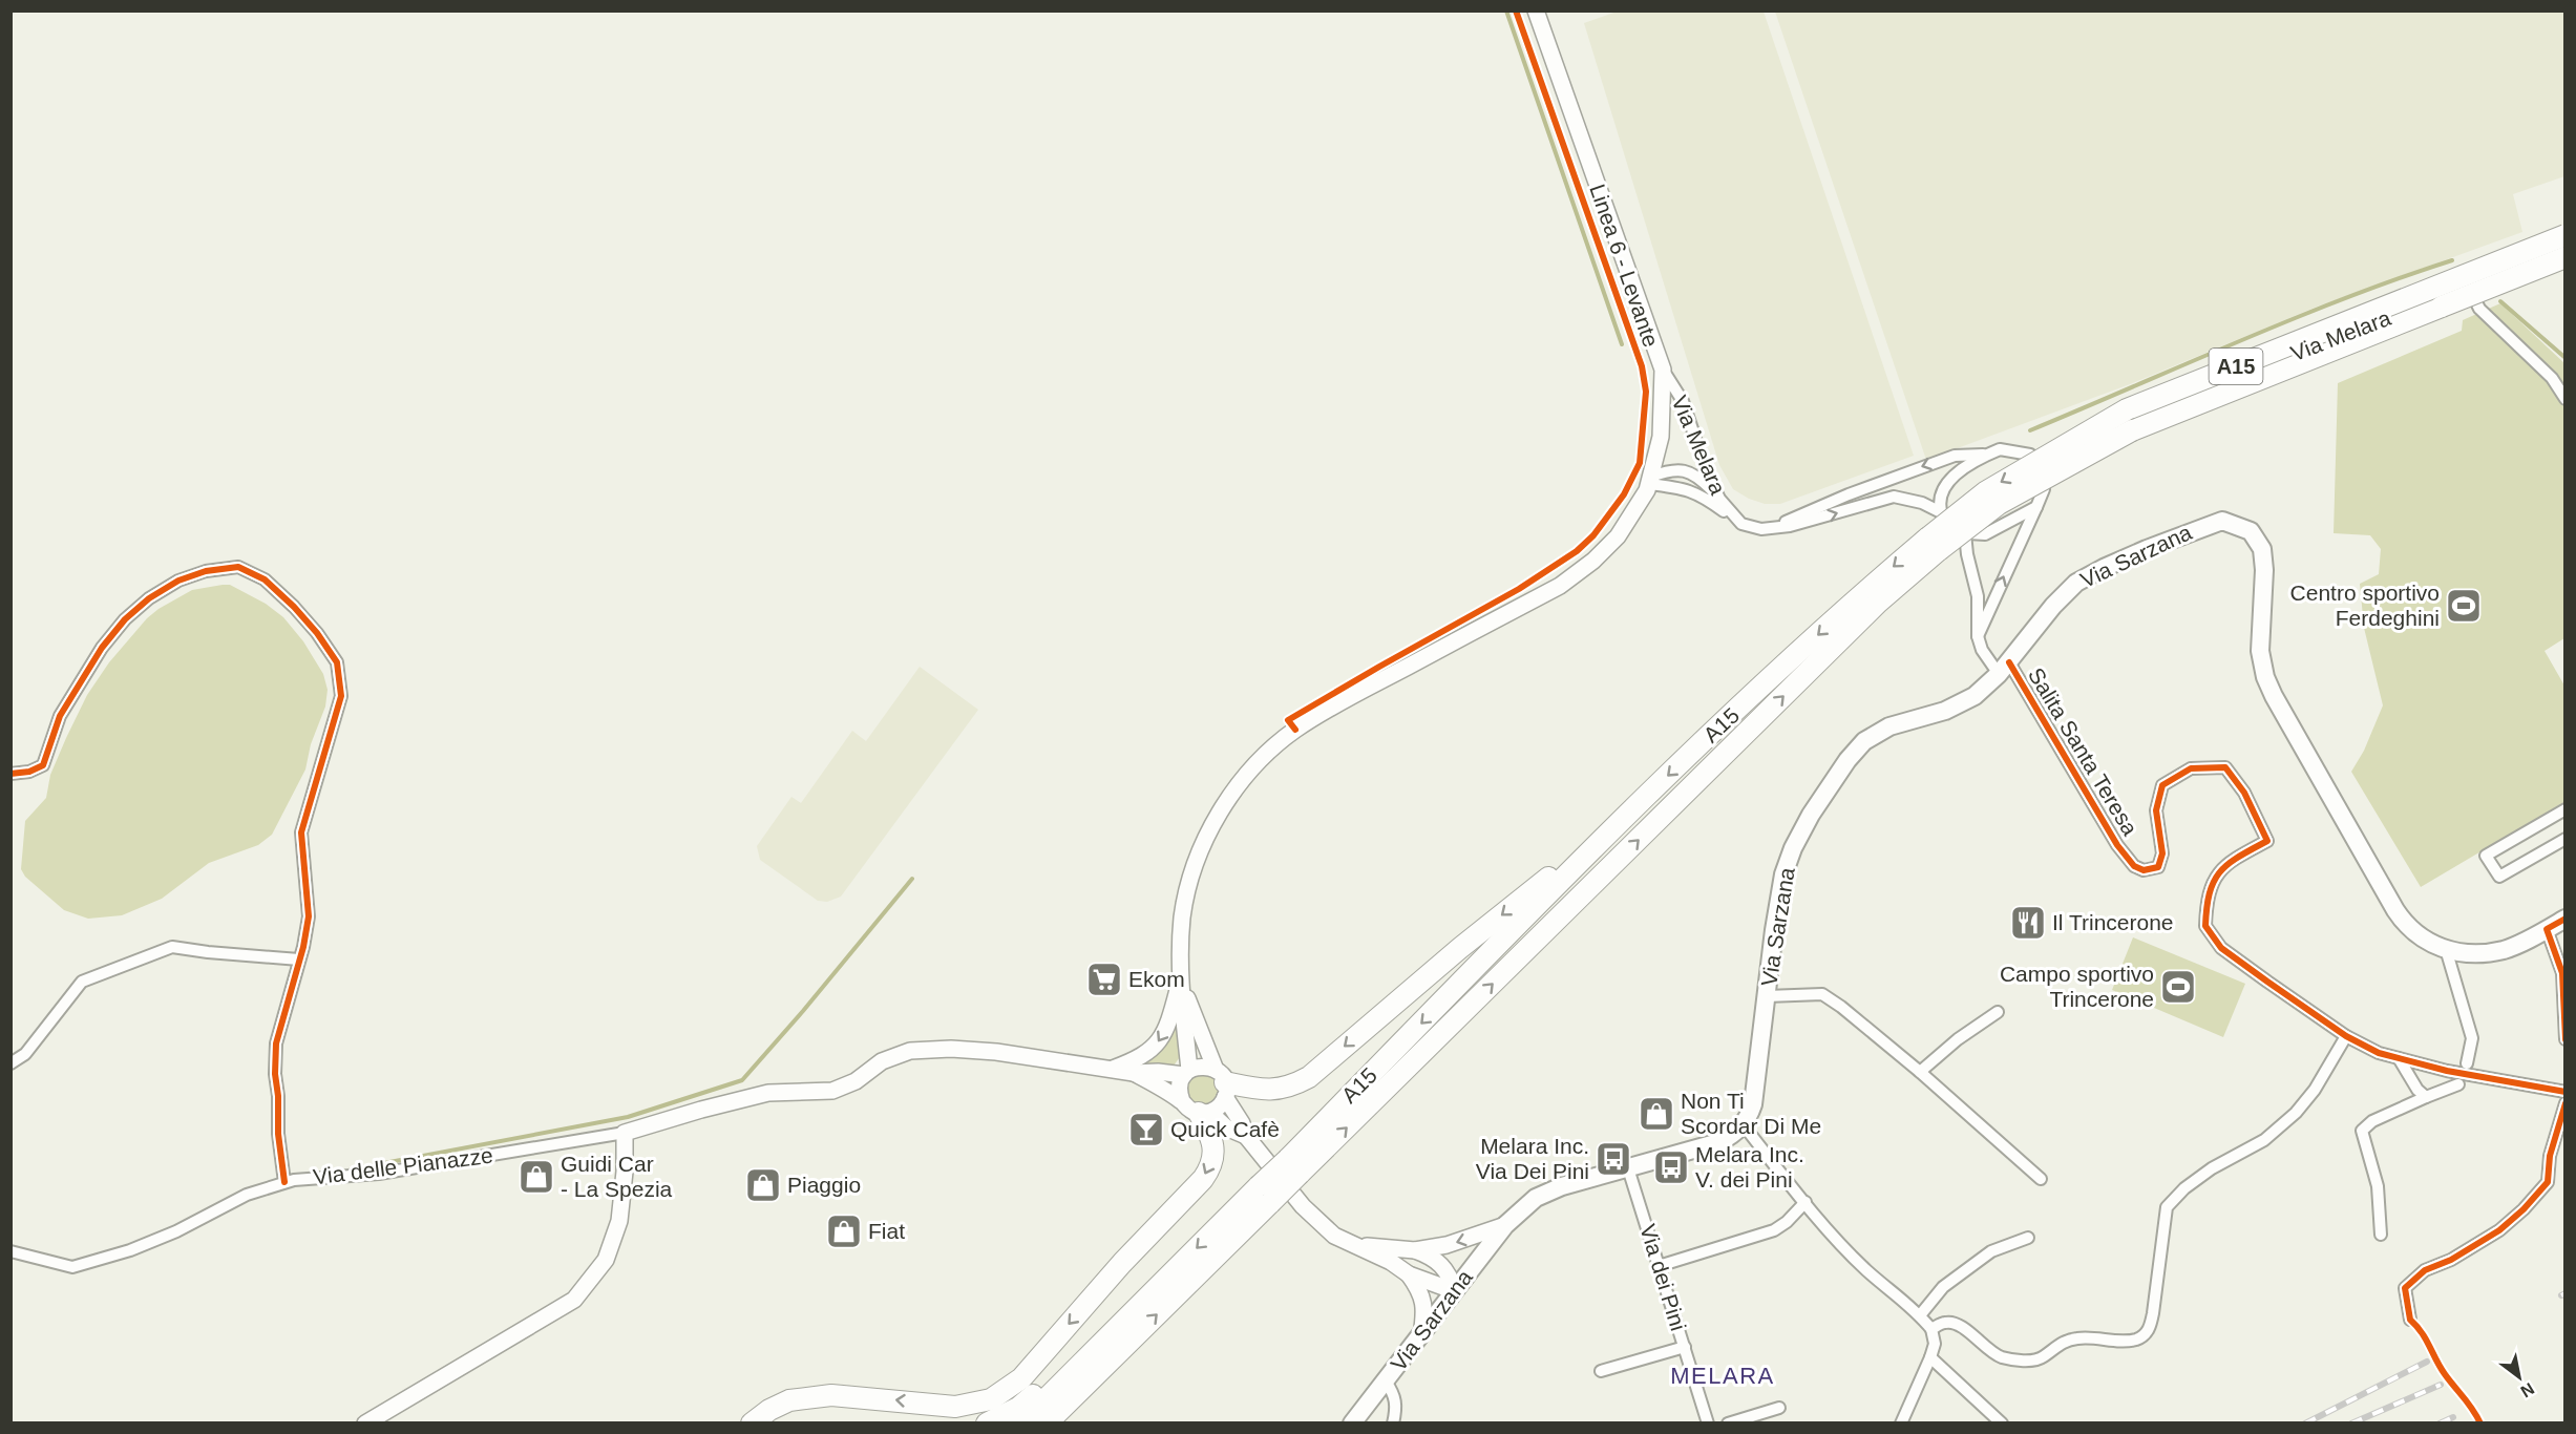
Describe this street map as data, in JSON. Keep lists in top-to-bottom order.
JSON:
{
  "streets": {
    "highway": ["A15"],
    "main road": ["Via Sarzana"],
    "street": [
      "Via Melara",
      "Salita Santa Teresa",
      "Via delle Pianazze",
      "Via dei Pini"
    ],
    "cycle path": ["Linea 6 - Levante"]
  },
  "crossings": [
    ["Via Melara", "A15"],
    ["Via Melara", "Via delle Pianazze"],
    ["Via Sarzana", "Salita Santa Teresa"],
    ["Via Sarzana", "Via delle Pianazze"],
    ["Via Sarzana", "Via dei Pini"]
  ],
  "districts": ["MELARA"],
  "places": {
    "sports": ["Centro sportivo Ferdeghini", "Campo sportivo Trincerone"],
    "restaurant": ["Il Trincerone"],
    "supermarket": ["Ekom"],
    "shop": [
      "Non Ti Scordar Di Me",
      "Guidi Car - La Spezia",
      "Piaggio",
      "Fiat"
    ],
    "bar": ["Quick Cafè"],
    "bus stop": ["Melara Inc. Via Dei Pini", "Melara Inc. V. dei Pini"]
  },
  "north": "bottom right"
}
